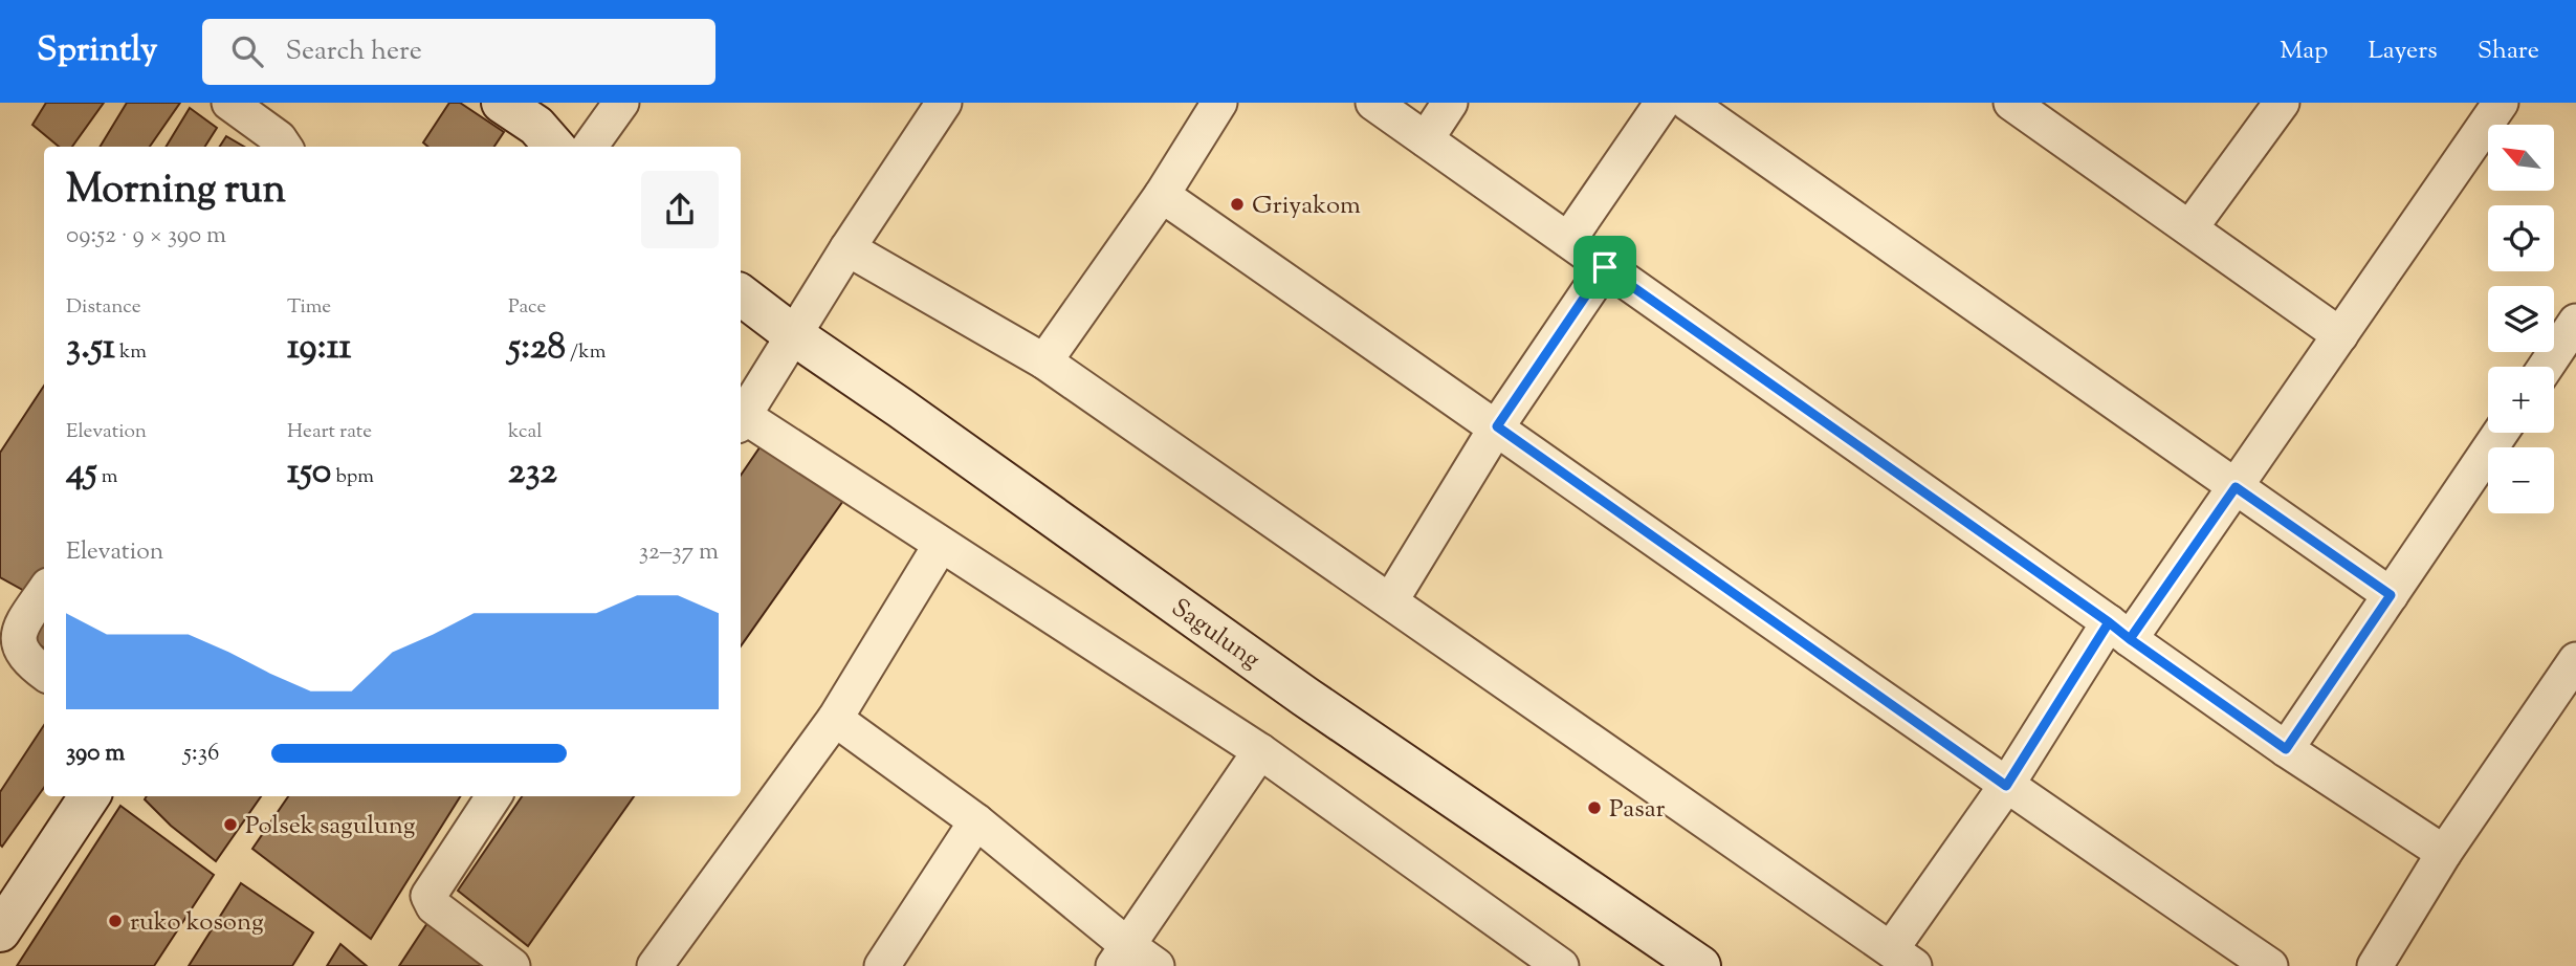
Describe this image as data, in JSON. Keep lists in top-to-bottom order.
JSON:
{
  "streets": {
    "street": ["Sagulung"]
  },
  "places": [
    "Griyakom",
    "Pasar",
    "Polsek sagulung",
    "ruko kosong"
  ],
  "north": "top left",
  "page": {
    "header": "Sprintly",
    "search": "Search here",
    "nav": ["Map", "Layers", "Share"],
    "map_buttons": ["+", "−"],
    "heading": ["Morning run", "09:52 · 9 × 390 m"],
    "stats": [
      ["Distance", "3.51 km"],
      ["Time", "19:11"],
      ["Pace", "5:28 /km"],
      ["Elevation", "45 m"],
      ["Heart rate", "150 bpm"],
      ["kcal", "232"]
    ],
    "chart": ["Elevation", "32–37 m"],
    "list": [
      {
        "name": "390 m",
        "note": "5:36"
      }
    ]
  }
}
